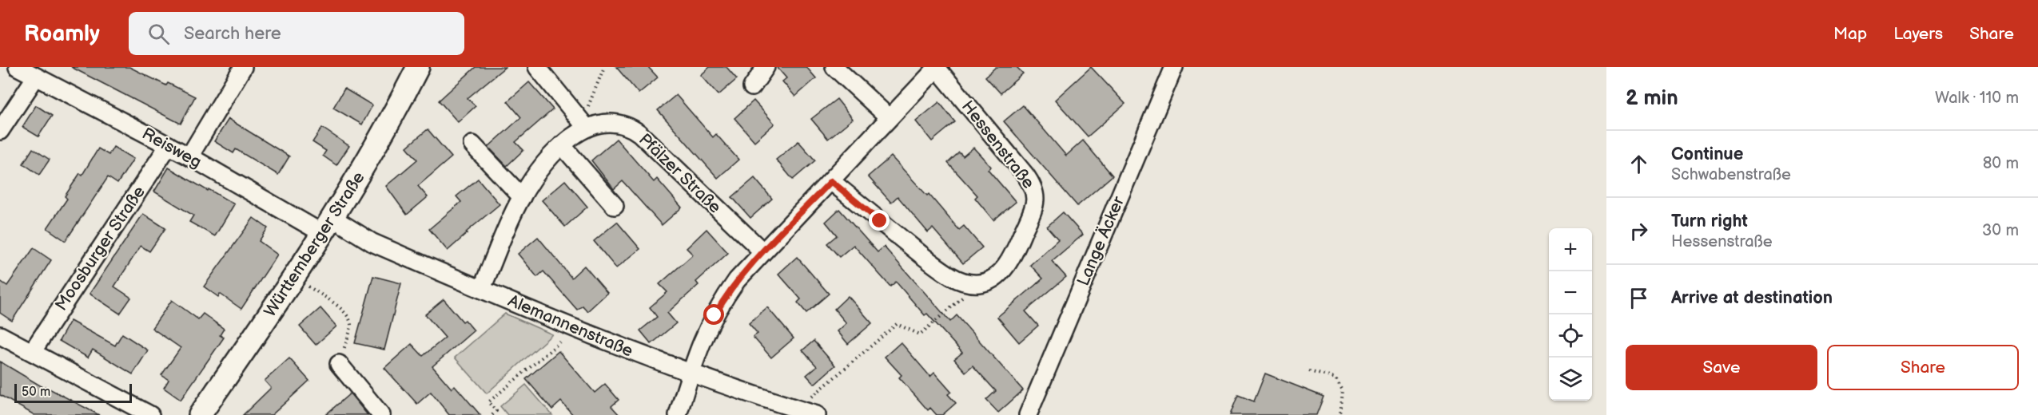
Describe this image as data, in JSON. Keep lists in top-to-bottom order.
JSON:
{
  "streets": {
    "main road": ["Württemberger Straße"],
    "street": [
      "Hessenstraße",
      "Reisweg",
      "Pfälzer Straße",
      "Lange Äcker",
      "Moosburger Straße",
      "Alemannenstraße"
    ]
  },
  "crossings": [
    ["Reisweg", "Württemberger Straße"],
    ["Reisweg", "Moosburger Straße"],
    ["Reisweg", "Alemannenstraße"],
    ["Pfälzer Straße", "Alemannenstraße"],
    ["Württemberger Straße", "Alemannenstraße"]
  ],
  "scale_bar": "50 m",
  "page": {
    "header": "Roamly",
    "search": "Search here",
    "nav": ["Map", "Layers", "Share"],
    "heading": ["2 min", "Walk · 110 m"],
    "list": [
      ["Continue", "Schwabenstraße", "80 m"],
      ["Turn right", "Hessenstraße", "30 m"],
      "Arrive at destination"
    ],
    "map_buttons": ["+", "−"],
    "buttons": ["Save", "Share"],
    "scale": "50 m"
  }
}
